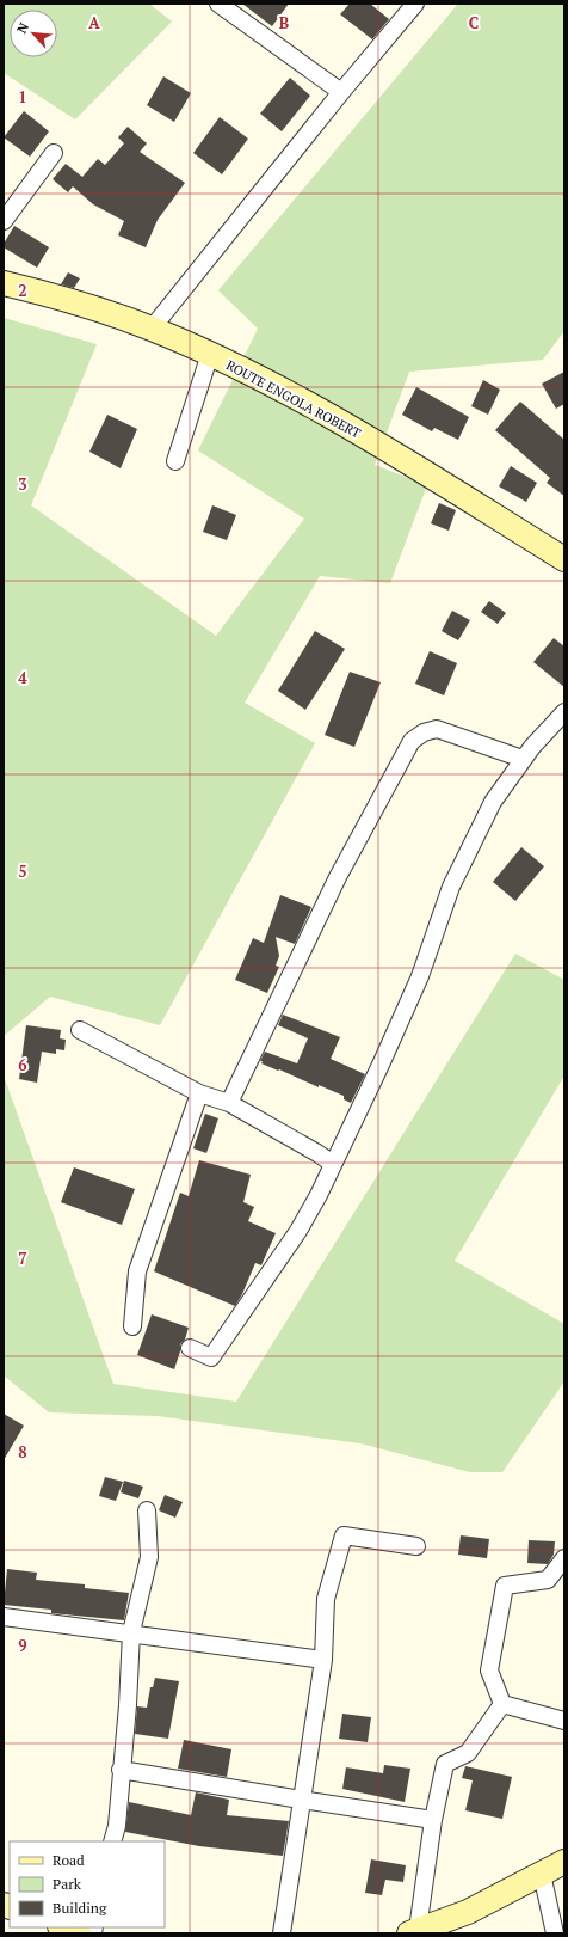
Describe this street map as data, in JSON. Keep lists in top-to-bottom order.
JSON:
{
  "streets": {
    "street": ["ROUTE ENGOLA ROBERT"]
  },
  "legend": ["Road", "Park", "Building"],
  "north": "top left",
  "grid": {
    "columns": ["A", "B", "C"],
    "rows": [
      "1",
      "2",
      "3",
      "4",
      "5",
      "6",
      "7",
      "8",
      "9"
    ]
  }
}
